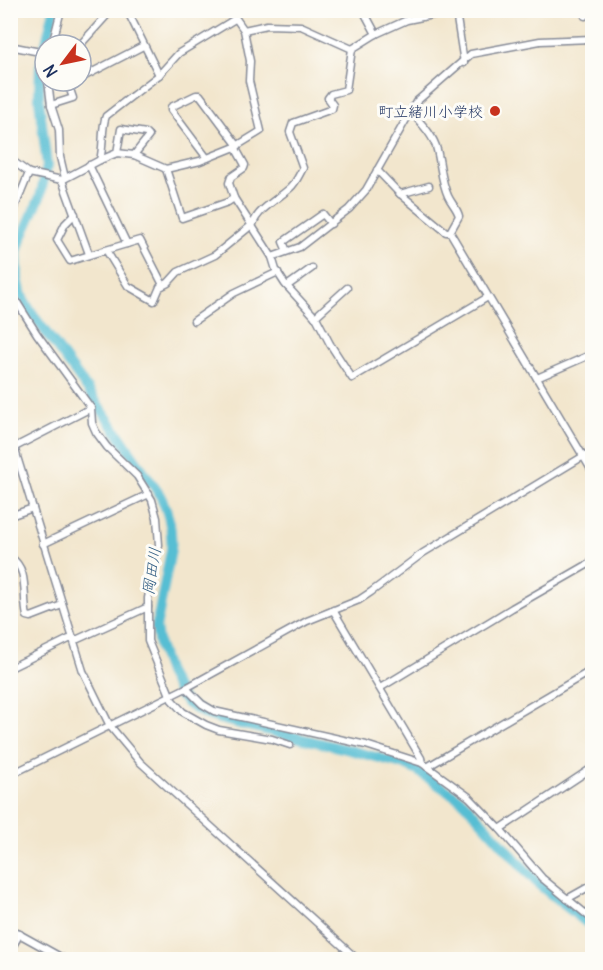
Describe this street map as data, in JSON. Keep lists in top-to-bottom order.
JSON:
{
  "water": ["岡田川"],
  "places": ["町立緒川小学校"],
  "north": "bottom left"
}
